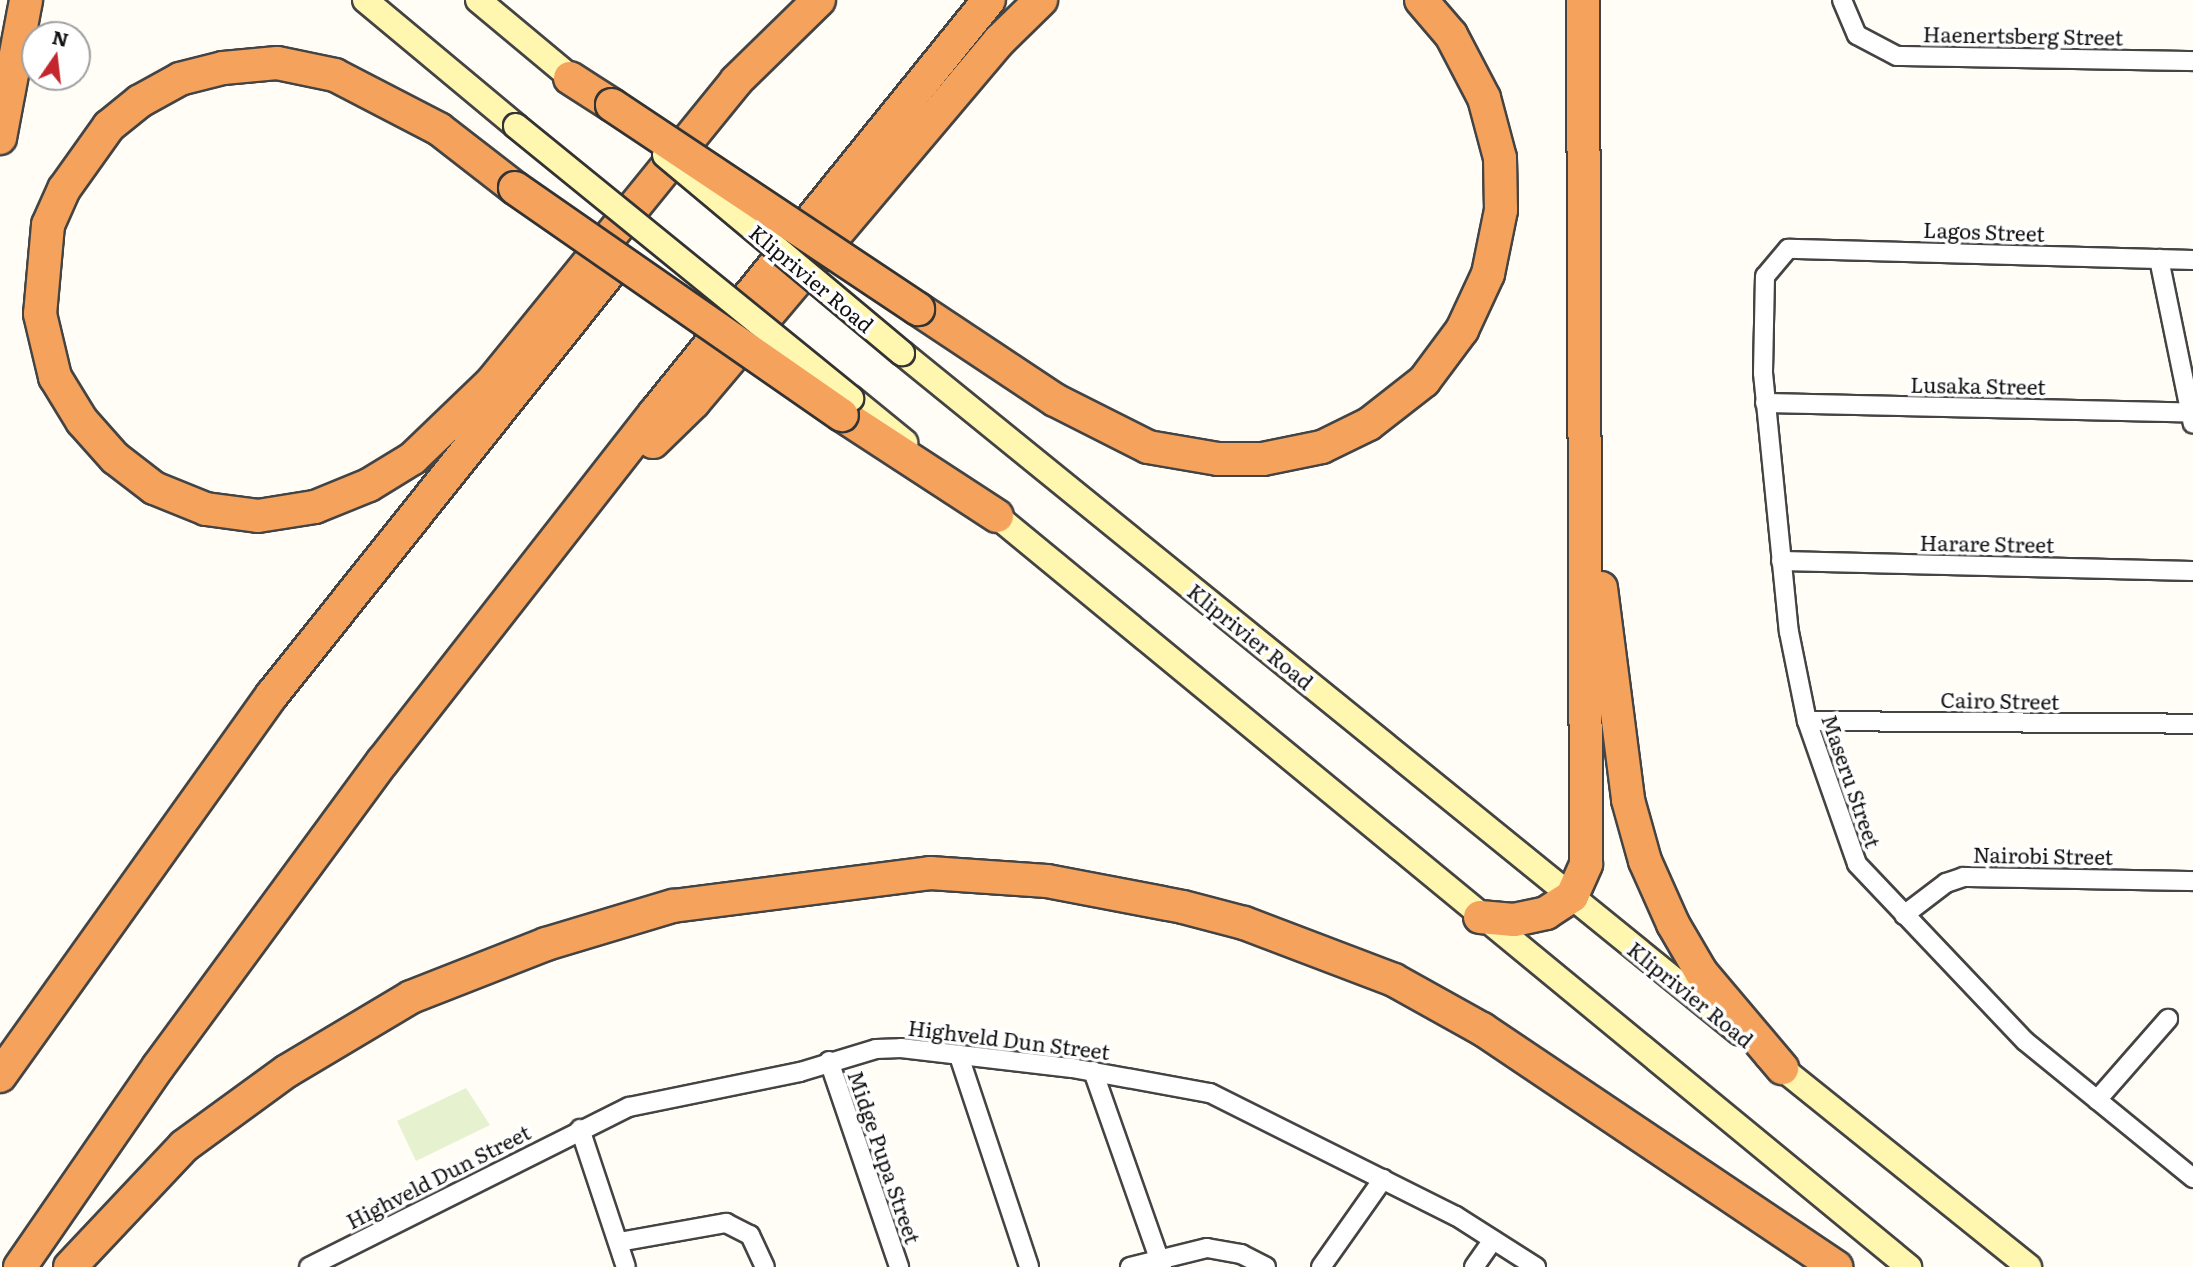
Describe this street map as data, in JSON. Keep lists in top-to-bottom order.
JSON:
{
  "streets": {
    "main road": ["Kliprivier Road"],
    "street": [
      "Haenertsberg Street",
      "Lagos Street",
      "Lusaka Street",
      "Harare Street",
      "Cairo Street",
      "Maseru Street",
      "Nairobi Street",
      "Highveld Dun Street",
      "Midge Pupa Street"
    ]
  },
  "crossings": [
    ["Lagos Street", "Maseru Street"],
    ["Lusaka Street", "Maseru Street"],
    ["Harare Street", "Maseru Street"],
    ["Cairo Street", "Maseru Street"],
    ["Maseru Street", "Nairobi Street"],
    ["Highveld Dun Street", "Midge Pupa Street"]
  ],
  "north": "top"
}
